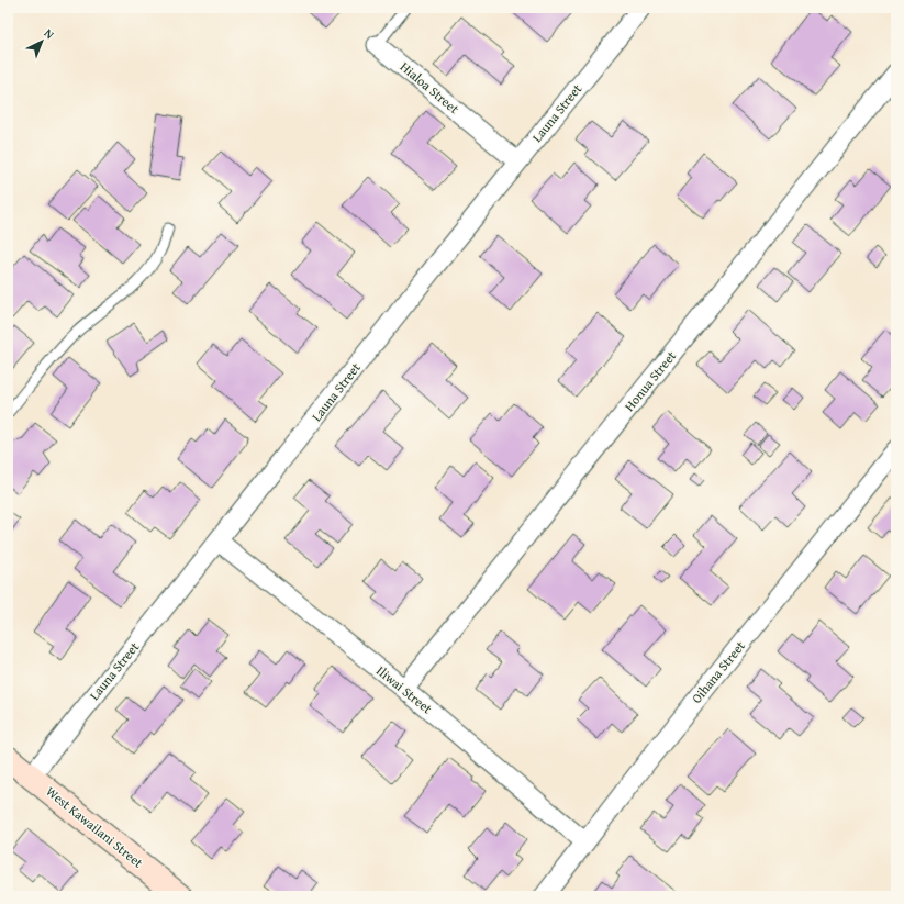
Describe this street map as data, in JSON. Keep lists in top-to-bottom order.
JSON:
{
  "streets": {
    "street": [
      "Hialoa Street",
      "Launa Street",
      "Honua Street",
      "Oihana Street",
      "Iliwai Street",
      "West Kawailani Street"
    ]
  },
  "crossings": [
    ["Hialoa Street", "Launa Street"],
    ["Launa Street", "Iliwai Street"],
    ["Launa Street", "West Kawailani Street"],
    ["Honua Street", "Iliwai Street"],
    ["Oihana Street", "Iliwai Street"]
  ],
  "north": "top right"
}
